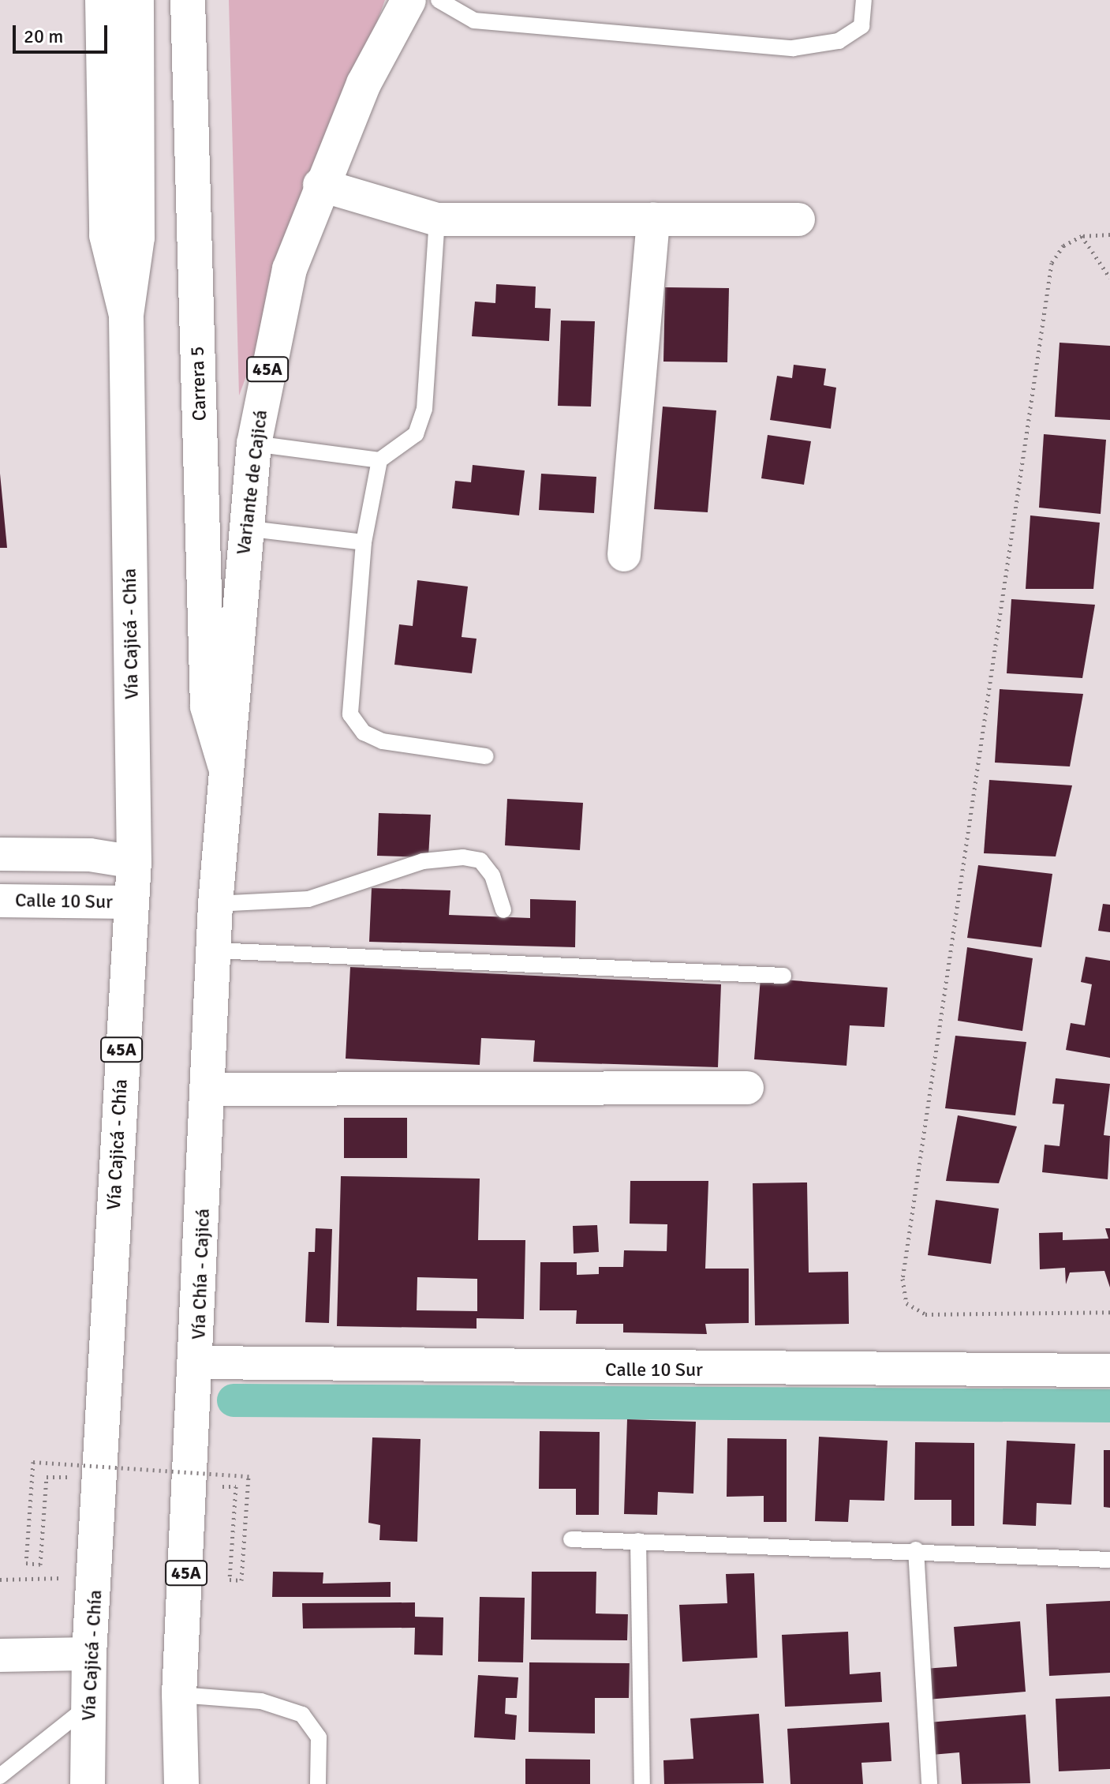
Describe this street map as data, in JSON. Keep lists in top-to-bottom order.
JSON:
{
  "streets": {
    "main road": [
      "45A",
      "Carrera 5",
      "Variante de Cajicá",
      "Vía Cajicá - Chía",
      "Vía Chía - Cajicá"
    ],
    "street": ["Calle 10 Sur"]
  },
  "crossings": [
    ["45A", "Vía Cajicá - Chía"],
    ["Carrera 5", "Variante de Cajicá"],
    ["Carrera 5", "Vía Chía - Cajicá"],
    ["Variante de Cajicá", "Vía Chía - Cajicá"],
    ["Vía Cajicá - Chía", "Calle 10 Sur"],
    ["Calle 10 Sur", "Vía Chía - Cajicá"]
  ],
  "scale_bar": "20 m"
}
